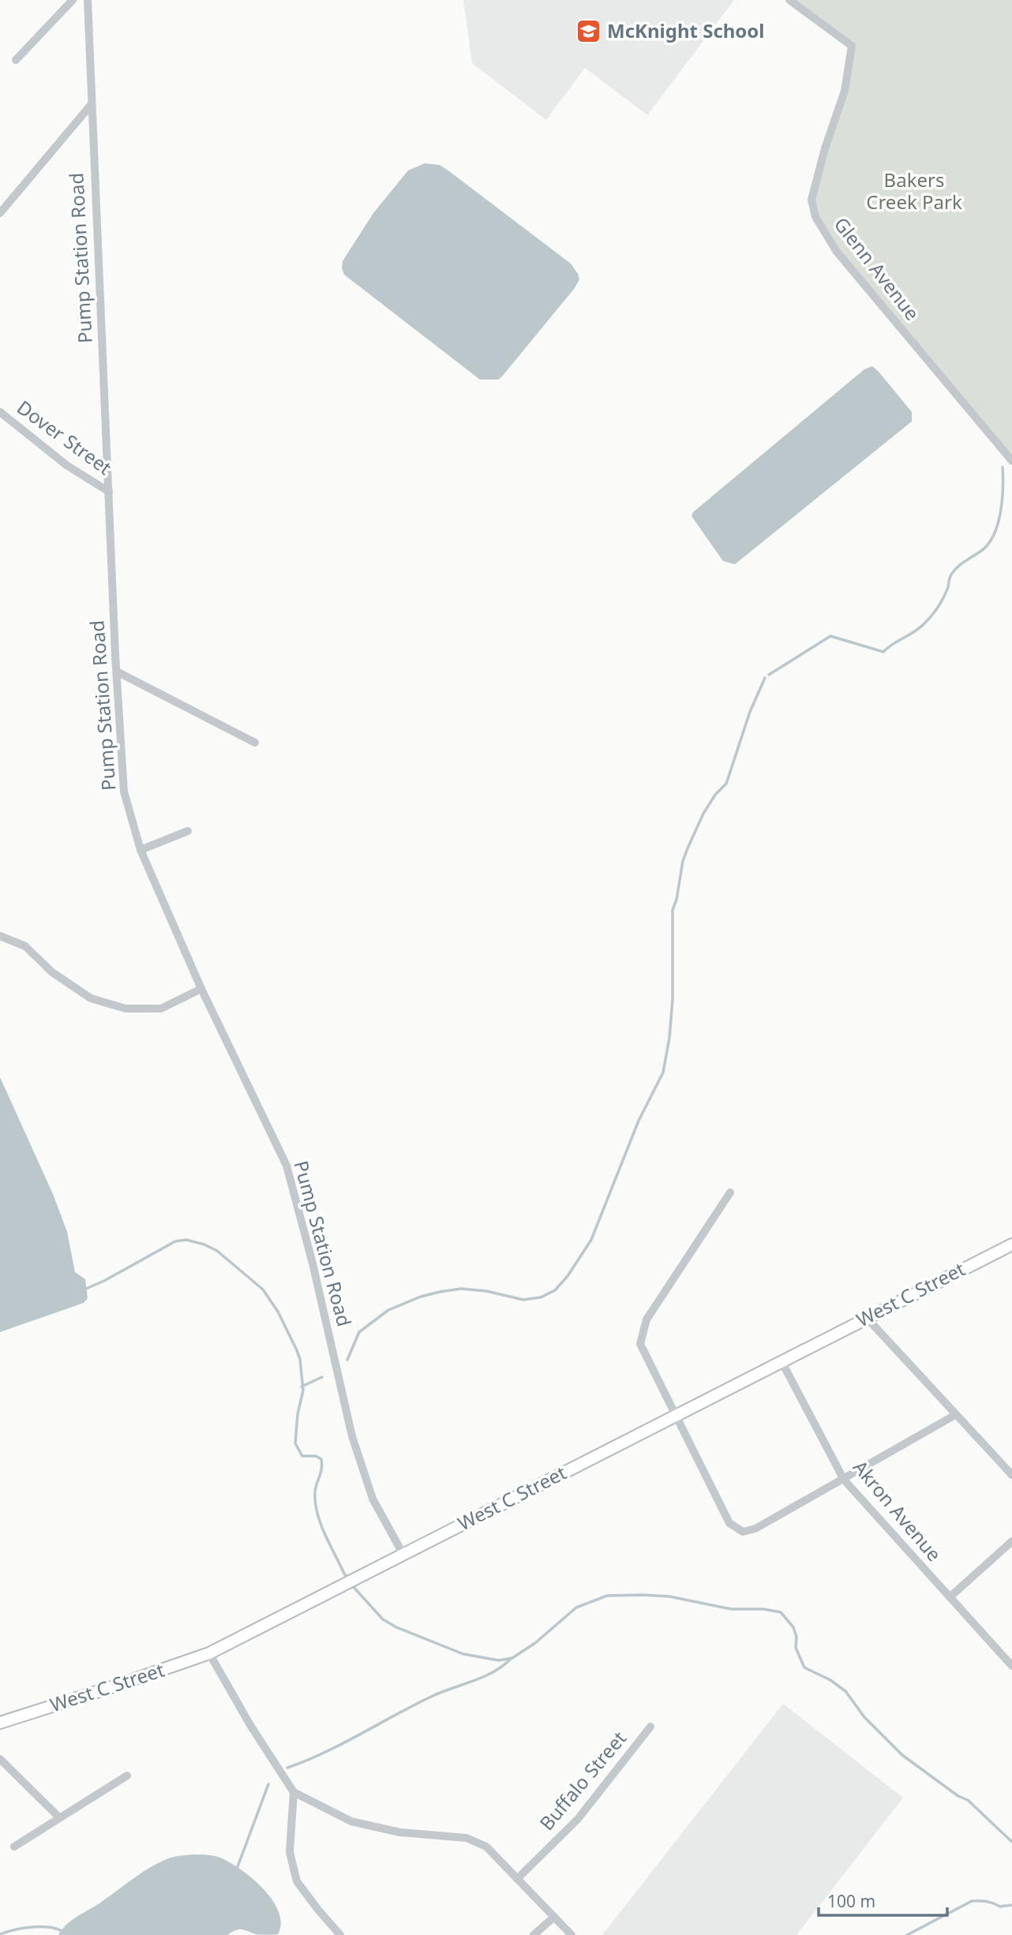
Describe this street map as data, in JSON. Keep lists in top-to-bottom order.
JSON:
{
  "streets": {
    "main road": ["West C Street"],
    "street": [
      "Pump Station Road",
      "Glenn Avenue",
      "Dover Street",
      "Akron Avenue",
      "Buffalo Street"
    ]
  },
  "crossings": [
    ["Pump Station Road", "Dover Street"],
    ["Pump Station Road", "West C Street"],
    ["West C Street", "Akron Avenue"]
  ],
  "parks": ["Bakers Creek Park"],
  "places": {
    "school or university": ["McKnight School"]
  },
  "scale_bar": "100 m"
}
